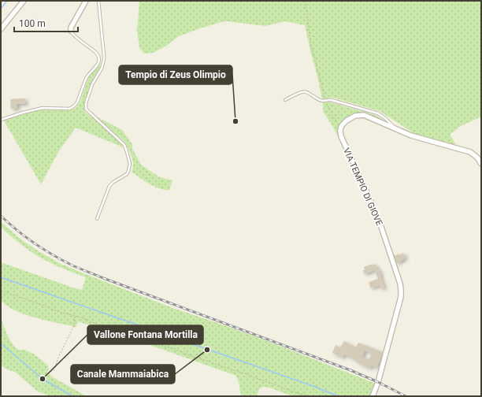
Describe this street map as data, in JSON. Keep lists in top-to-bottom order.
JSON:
{
  "streets": {
    "street": ["VIA TEMPIO DI GIOVE"]
  },
  "places": ["Tempio di Zeus Olimpio", "Canale Mammaiabica", "Vallone Fontana Mortilla"],
  "scale_bar": "100 m"
}
